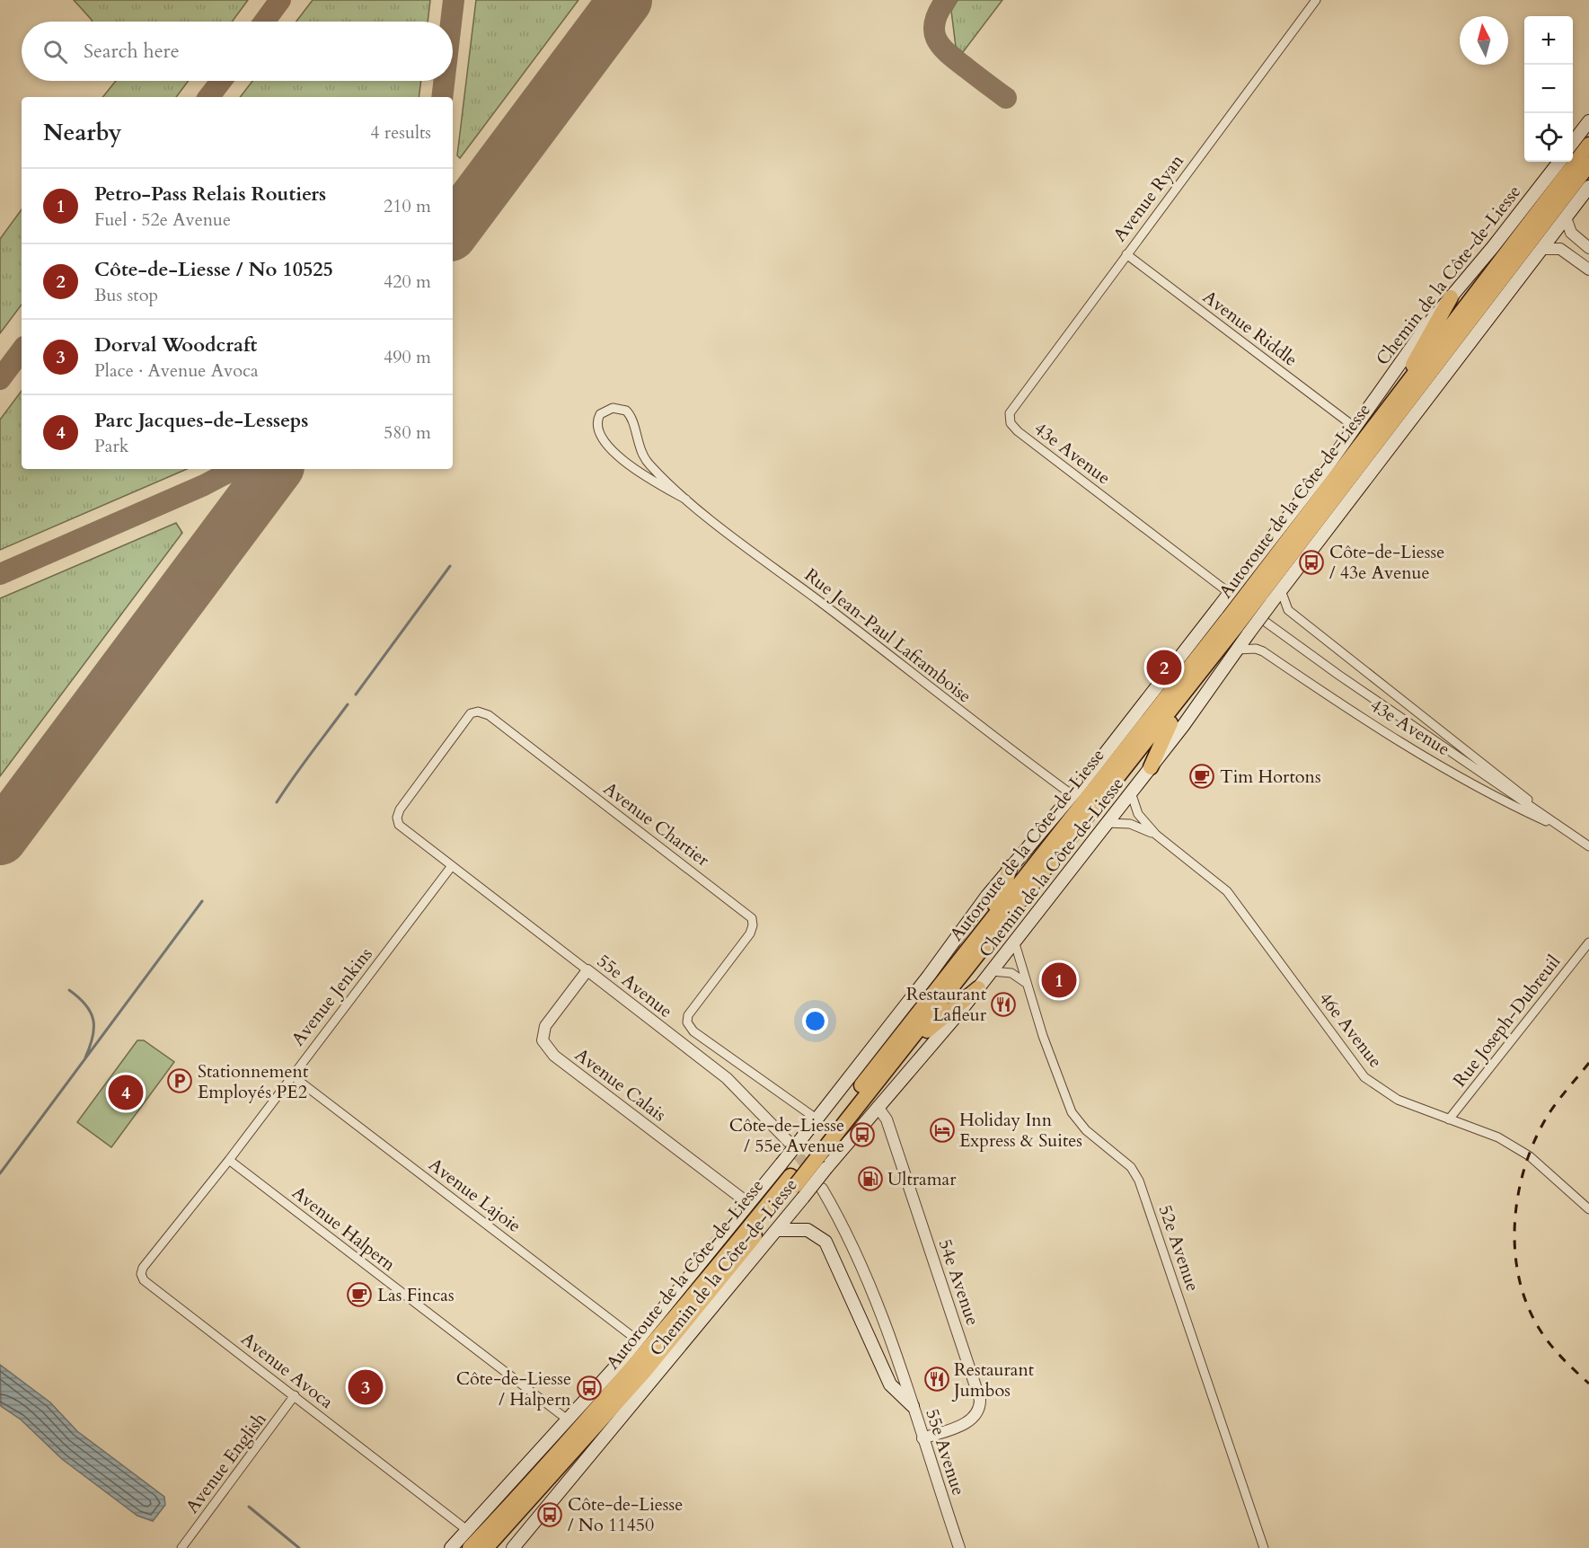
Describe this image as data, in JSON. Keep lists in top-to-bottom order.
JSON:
{
  "streets": {
    "highway": ["Autoroute de la Côte-de-Liesse"],
    "main road": ["Chemin de la Côte-de-Liesse"],
    "street": [
      "Avenue Ryan",
      "Avenue Riddle",
      "43e Avenue",
      "Rue Jean-Paul Laframboise",
      "Avenue Chartier",
      "55e Avenue",
      "Avenue Jenkins",
      "Rue Joseph-Dubreuil",
      "46e Avenue",
      "Avenue Calais",
      "Avenue Lajoie",
      "Avenue Halpern",
      "52e Avenue",
      "54e Avenue",
      "Avenue Avoca",
      "Avenue English"
    ]
  },
  "crossings": [
    ["Avenue Ryan", "Avenue Riddle"],
    ["Avenue Ryan", "43e Avenue"],
    ["Chemin de la Côte-de-Liesse", "Avenue Riddle"],
    ["Chemin de la Côte-de-Liesse", "43e Avenue"],
    ["Chemin de la Côte-de-Liesse", "Autoroute de la Côte-de-Liesse"],
    ["Chemin de la Côte-de-Liesse", "Rue Jean-Paul Laframboise"],
    ["Chemin de la Côte-de-Liesse", "Avenue Chartier"],
    ["Chemin de la Côte-de-Liesse", "46e Avenue"],
    ["Chemin de la Côte-de-Liesse", "Avenue Calais"],
    ["Chemin de la Côte-de-Liesse", "Avenue Lajoie"],
    ["Chemin de la Côte-de-Liesse", "Avenue Halpern"],
    ["Chemin de la Côte-de-Liesse", "52e Avenue"],
    ["Chemin de la Côte-de-Liesse", "54e Avenue"],
    ["Chemin de la Côte-de-Liesse", "Avenue Avoca"],
    ["Avenue Chartier", "55e Avenue"],
    ["Avenue Chartier", "Avenue Jenkins"],
    ["55e Avenue", "Avenue Jenkins"],
    ["55e Avenue", "Avenue Calais"],
    ["55e Avenue", "54e Avenue"],
    ["Avenue Jenkins", "Avenue Lajoie"],
    ["Avenue Jenkins", "Avenue Halpern"],
    ["Avenue Jenkins", "Avenue Avoca"],
    ["Rue Joseph-Dubreuil", "46e Avenue"],
    ["Avenue Avoca", "Avenue English"]
  ],
  "places": {
    "bus stop": [
      "Côte-de-Liesse / 43e Avenue",
      "Côte-de-Liesse / 55e Avenue",
      "Côte-de-Liesse / Halpern",
      "Côte-de-Liesse / No 11450"
    ],
    "cafe": ["Tim Hortons", "Las Fincas"],
    "restaurant": ["Restaurant Lafleur", "Restaurant Jumbos"],
    "parking": ["Stationnement Employés PE2"],
    "hotel": ["Holiday Inn Express & Suites"],
    "fuel station": ["Ultramar"]
  },
  "north": "top",
  "page": {
    "map_buttons": ["+", "−"],
    "search": "Search here",
    "heading": ["Nearby", "4 results"],
    "list": [
      {
        "mark": "1",
        "name": "Petro-Pass Relais Routiers",
        "note": "Fuel · 52e Avenue",
        "value": "210 m"
      },
      {
        "mark": "2",
        "name": "Côte-de-Liesse / No 10525",
        "note": "Bus stop",
        "value": "420 m"
      },
      {
        "mark": "3",
        "name": "Dorval Woodcraft",
        "note": "Place · Avenue Avoca",
        "value": "490 m"
      },
      {
        "mark": "4",
        "name": "Parc Jacques-de-Lesseps",
        "note": "Park",
        "value": "580 m"
      }
    ],
    "pins": [
      "2",
      "1",
      "4",
      "3"
    ]
  }
}
